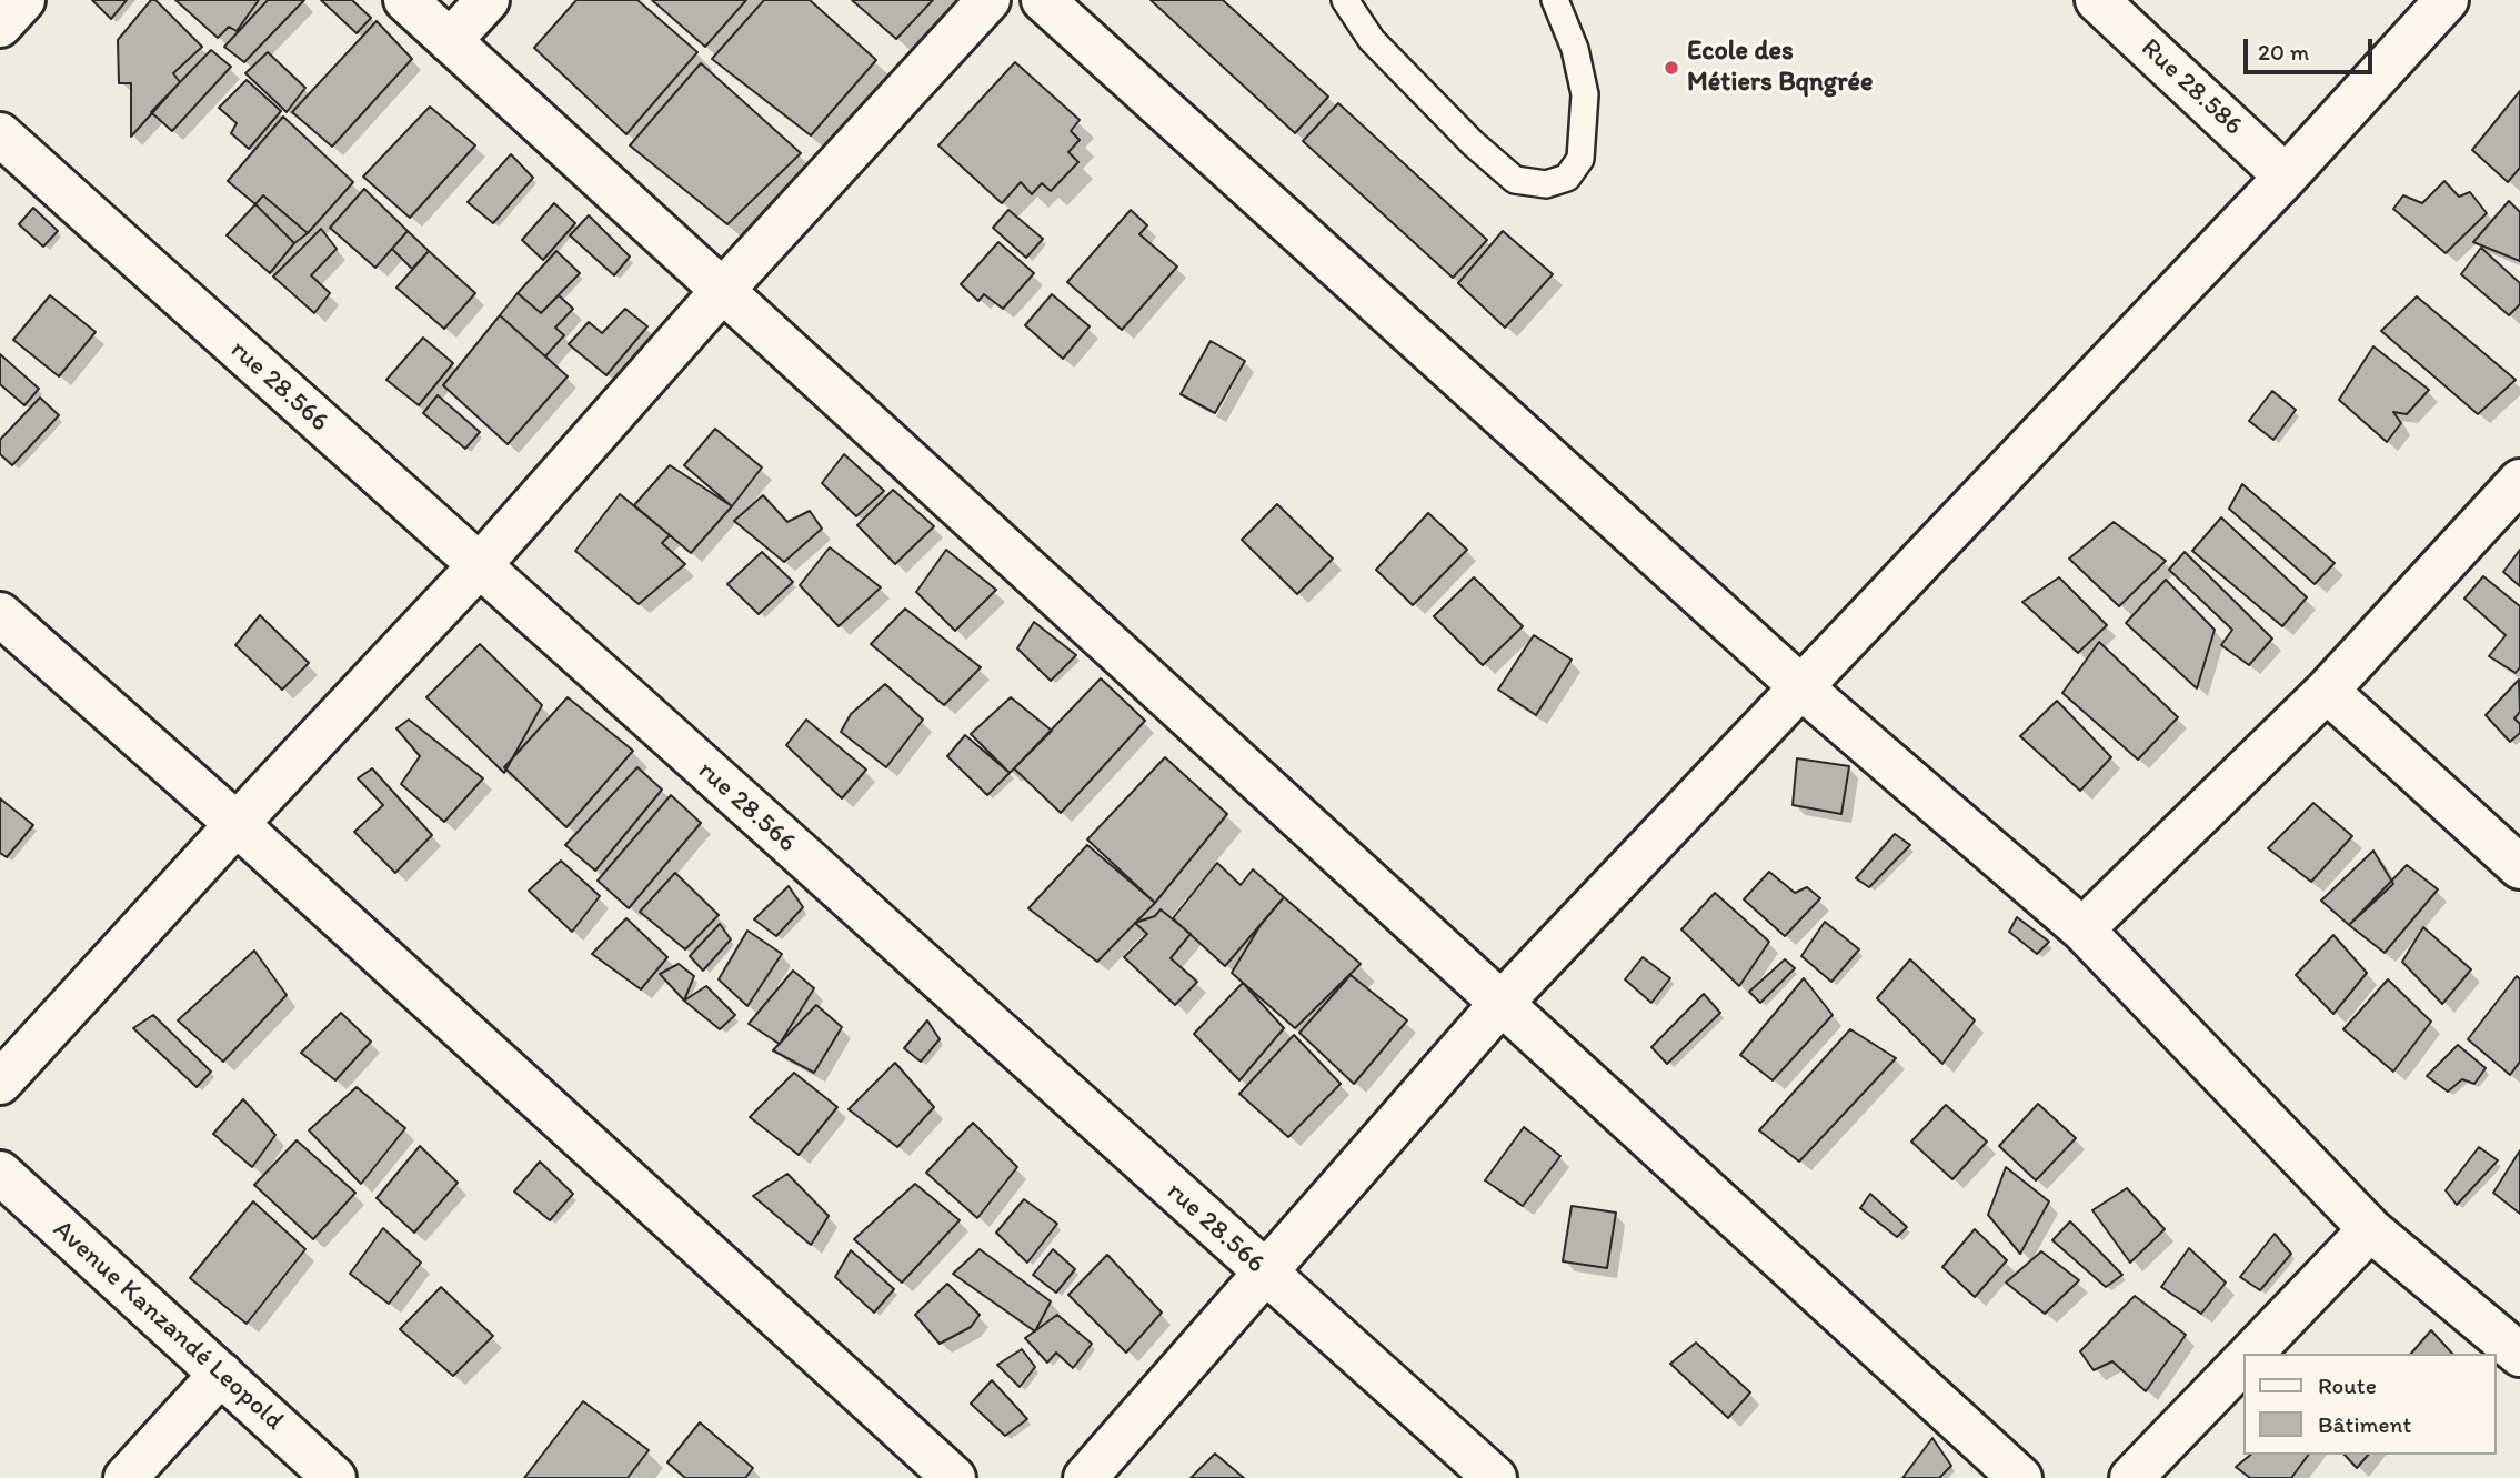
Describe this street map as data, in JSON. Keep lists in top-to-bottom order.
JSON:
{
  "streets": {
    "street": ["Rue 28.586", "rue 28.566", "Avenue Kanzandé Leopold"]
  },
  "places": ["Ecole des Métiers Bqngrée"],
  "legend": ["Route", "Bâtiment"],
  "scale_bar": "20 m"
}
